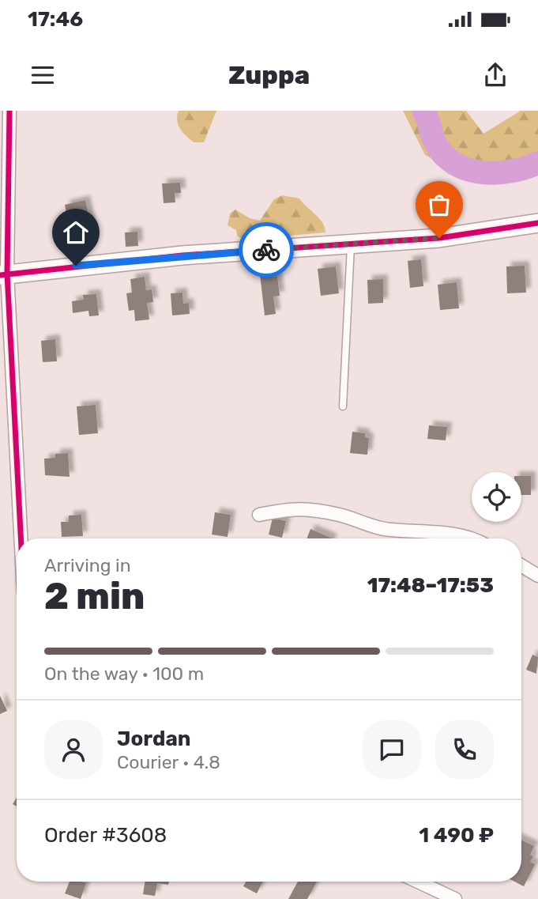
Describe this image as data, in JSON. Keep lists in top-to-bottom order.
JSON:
{
  "page": {
    "status": "17:46",
    "header": "Zuppa",
    "heading": ["2 min", "Arriving in", "17:48–17:53"],
    "panel": [
      "Jordan",
      "Courier · 4.8",
      "Order #3608",
      "1 490 ₽"
    ],
    "bar": "On the way · 100 m"
  }
}
